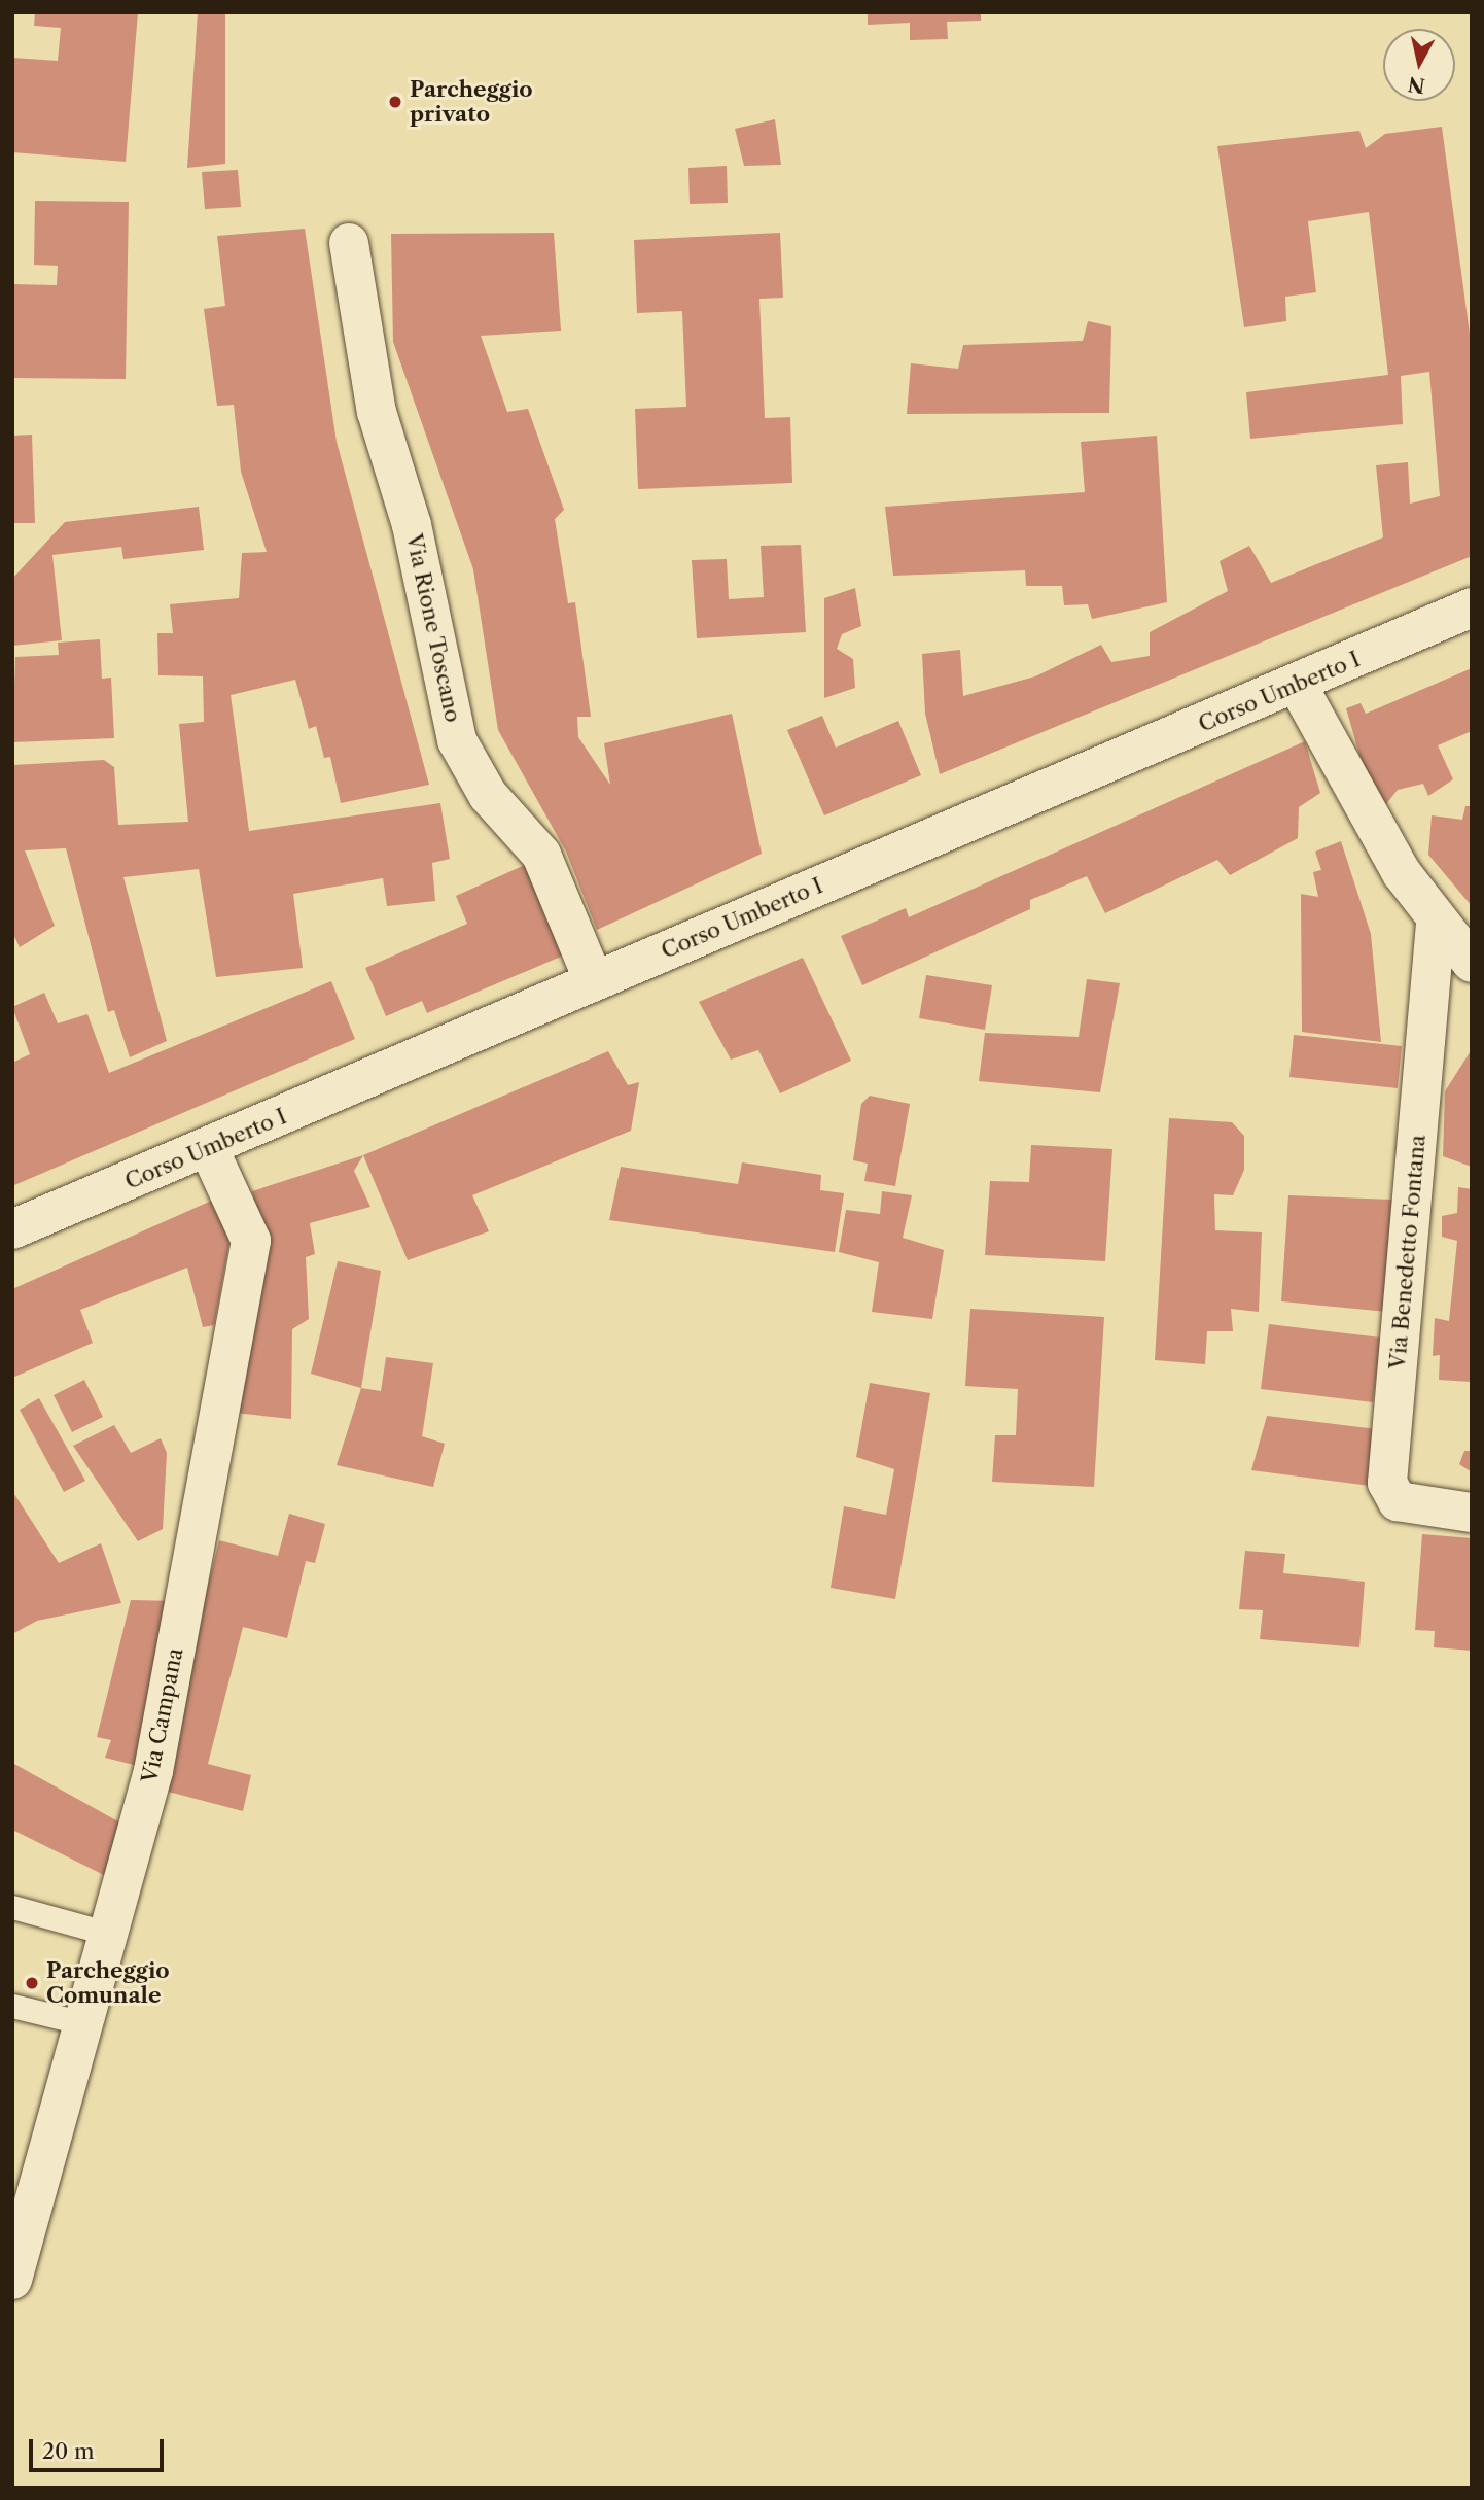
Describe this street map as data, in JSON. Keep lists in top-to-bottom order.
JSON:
{
  "streets": {
    "street": [
      "Via Rione Toscano",
      "Corso Umberto I",
      "Via Benedetto Fontana",
      "Via Campana"
    ]
  },
  "crossings": [
    ["Via Rione Toscano", "Corso Umberto I"],
    ["Corso Umberto I", "Via Campana"]
  ],
  "places": ["Parcheggio privato", "Parcheggio Comunale"],
  "scale_bar": "20 m",
  "north": "bottom"
}
